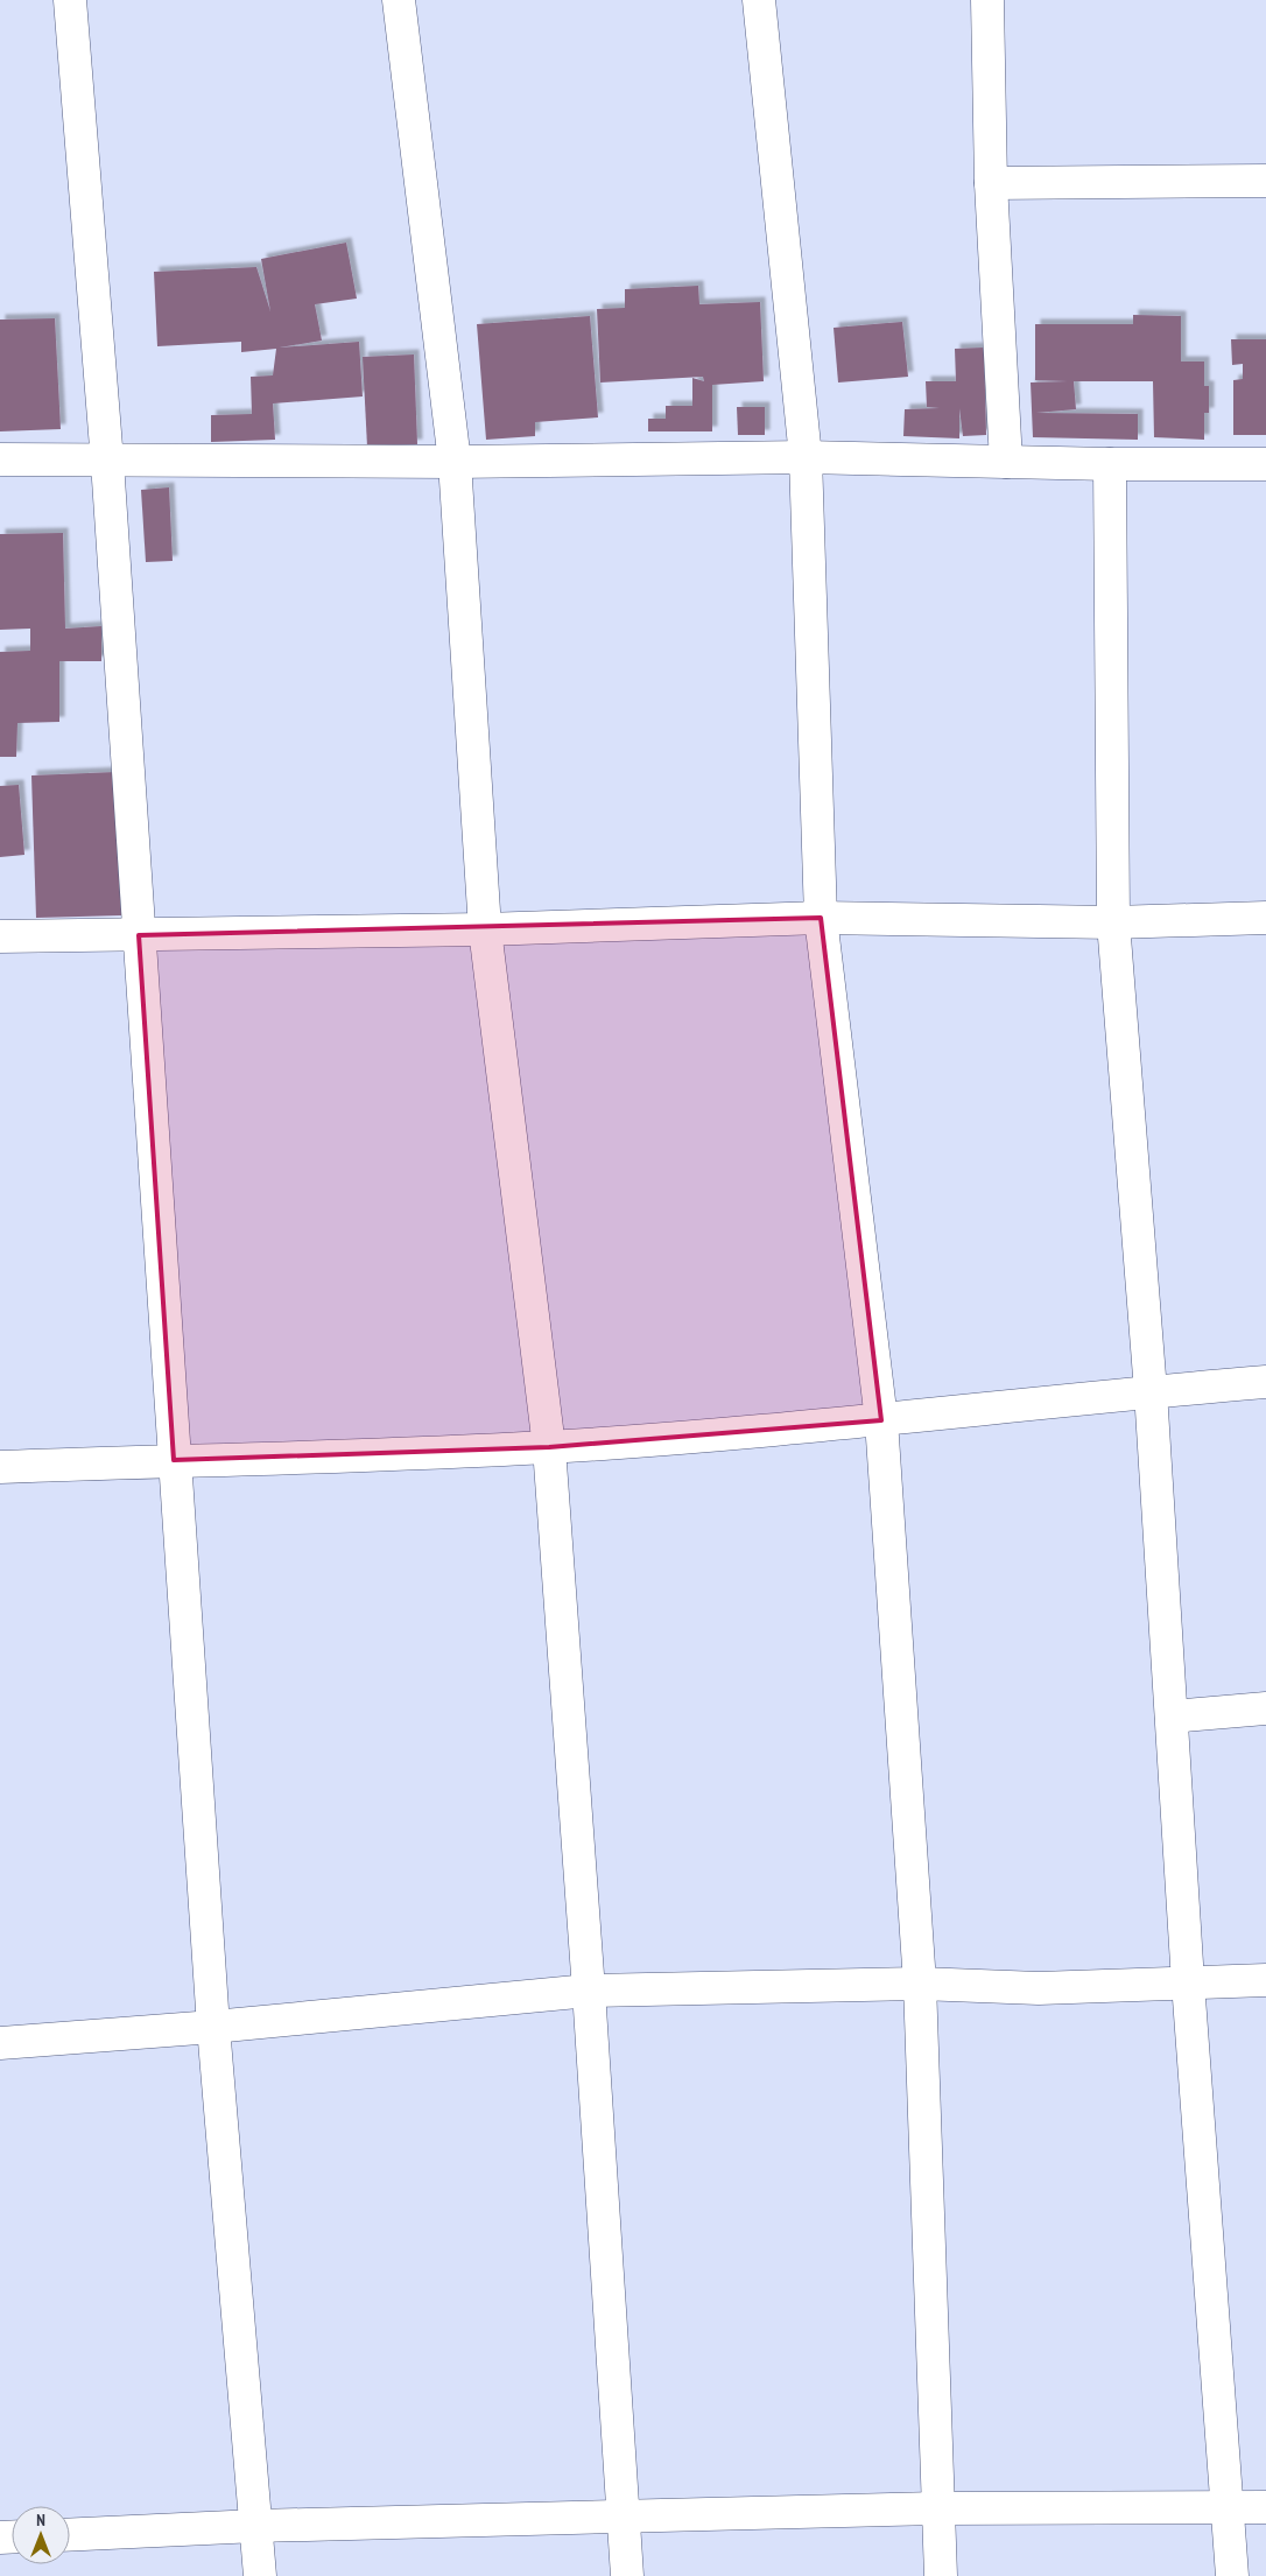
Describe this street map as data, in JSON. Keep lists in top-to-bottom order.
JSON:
{
  "north": "top"
}
